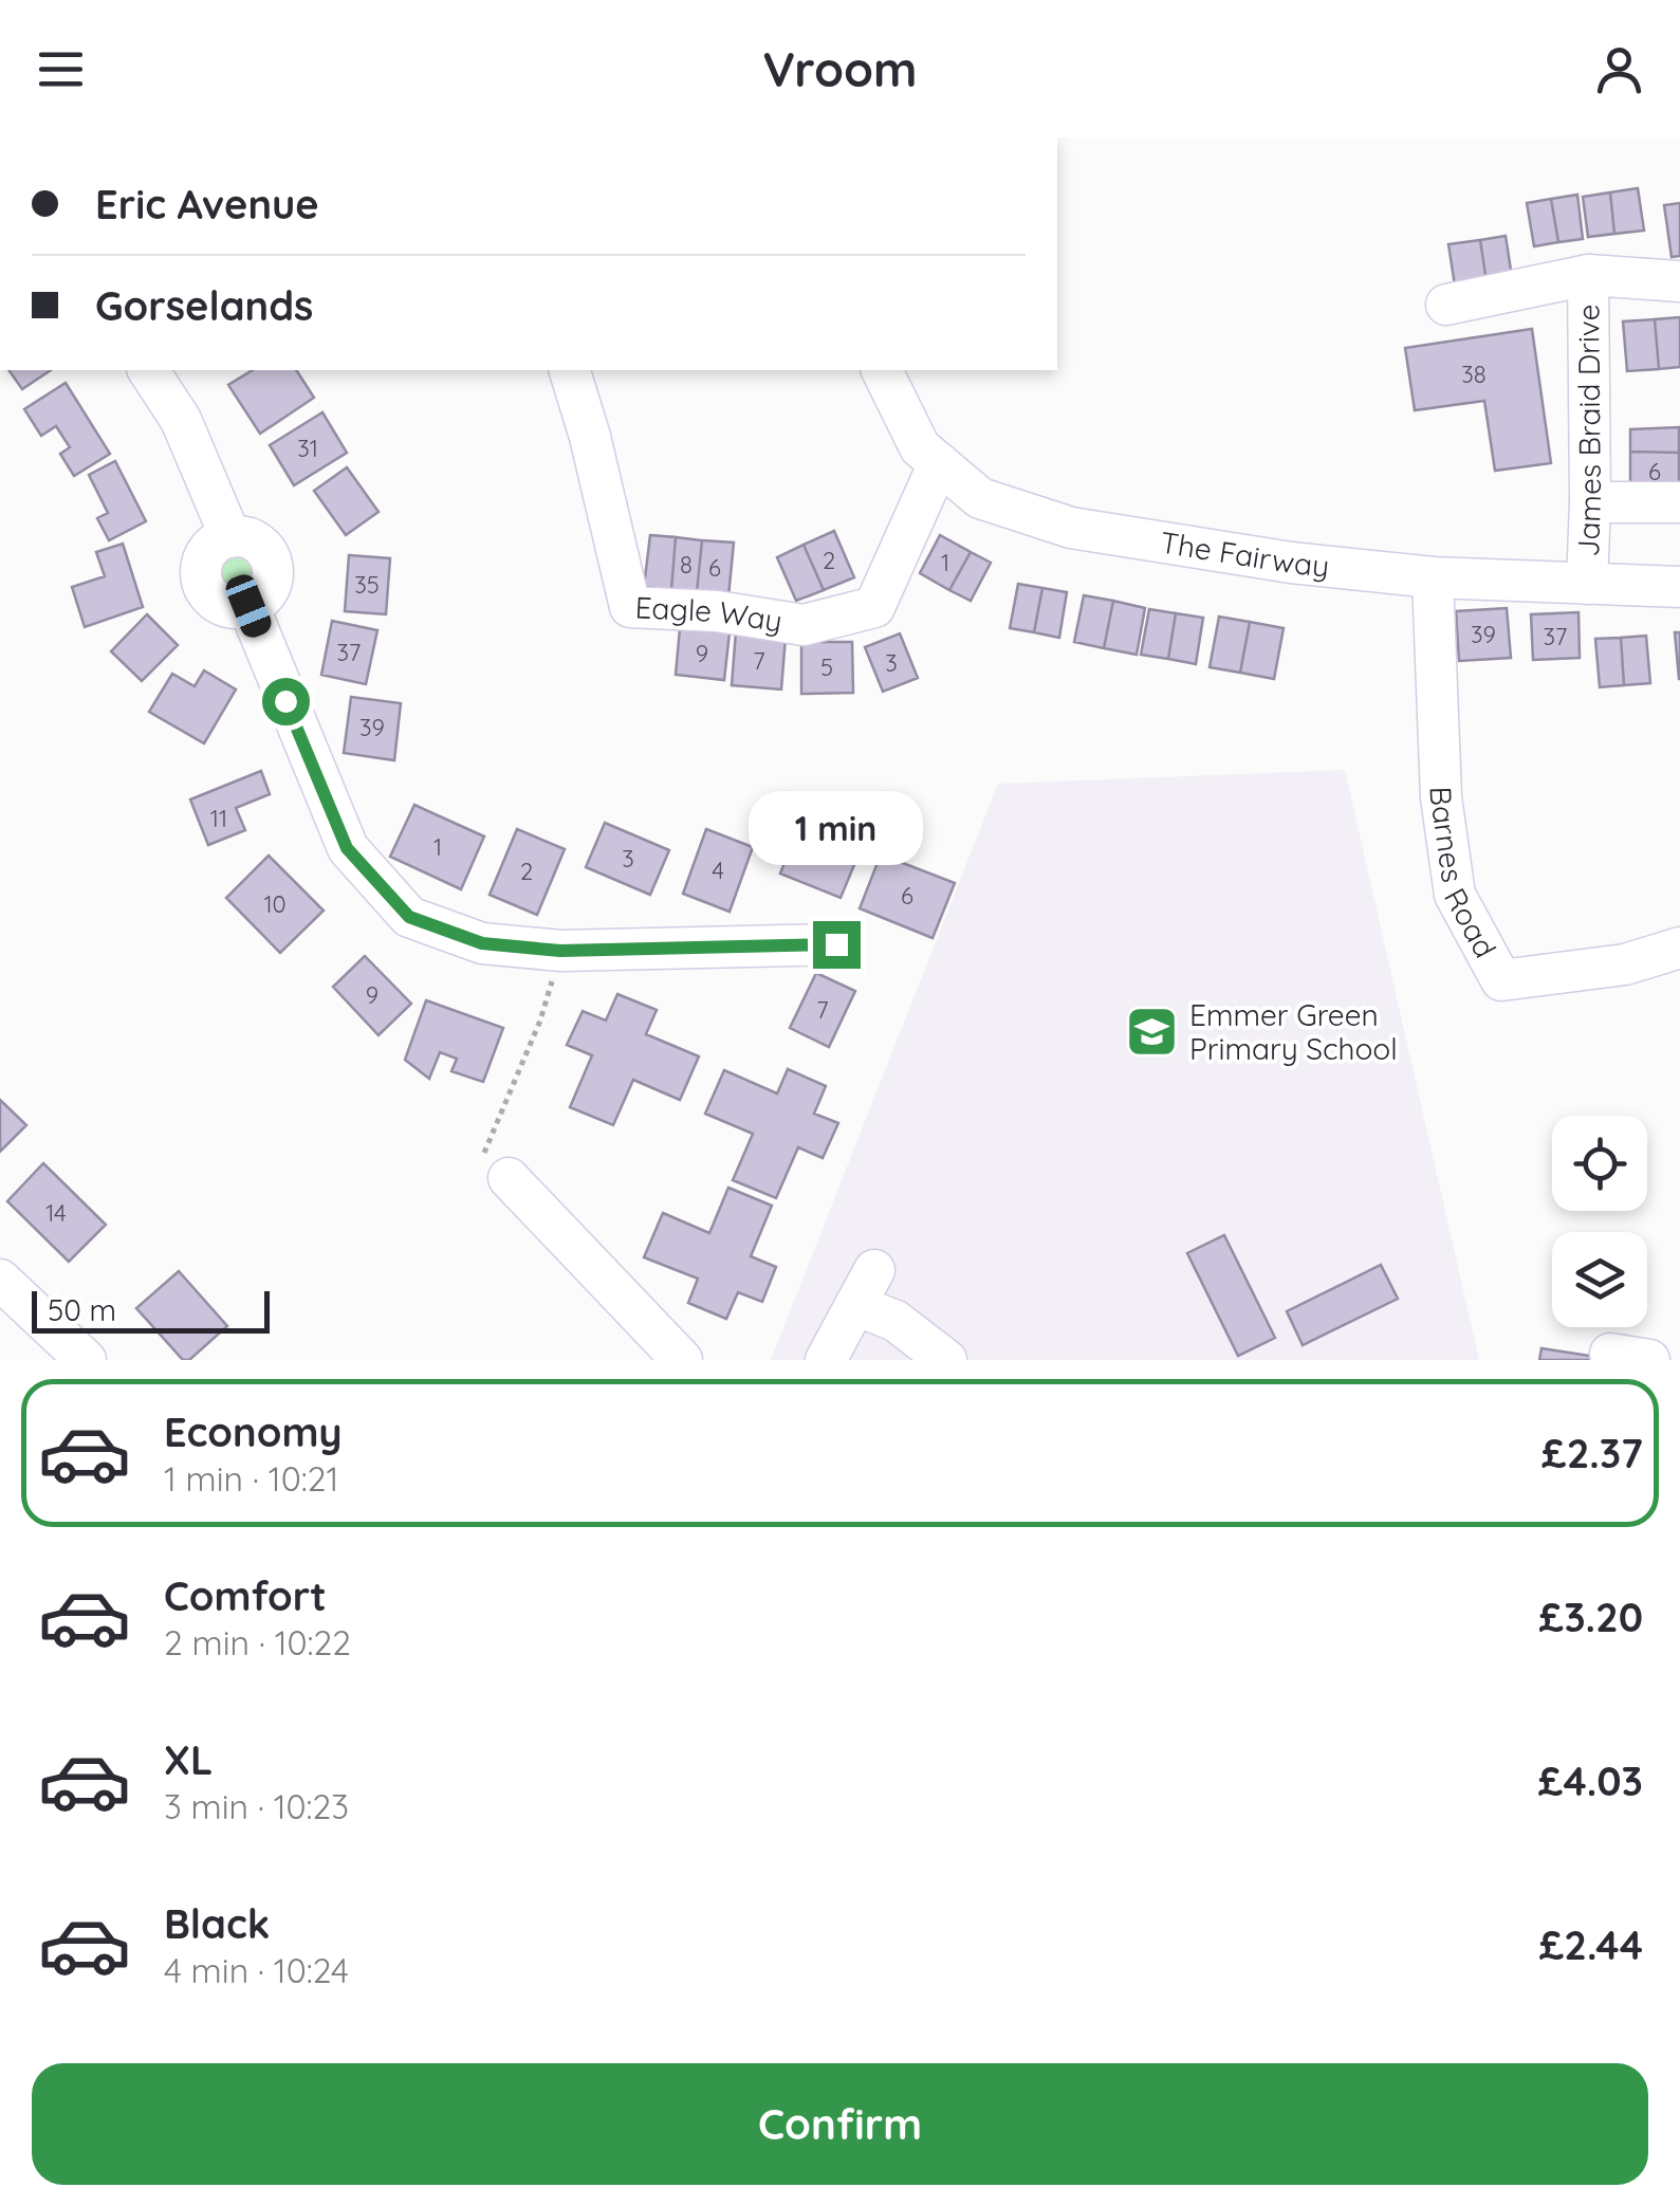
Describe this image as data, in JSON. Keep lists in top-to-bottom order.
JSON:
{
  "streets": {
    "street": [
      "James Braid Drive",
      "The Fairway",
      "Eagle Way",
      "Barnes Road"
    ]
  },
  "crossings": [
    ["James Braid Drive", "The Fairway"],
    ["The Fairway", "Eagle Way"],
    ["The Fairway", "Barnes Road"]
  ],
  "places": {
    "school or university": ["Emmer Green Primary School"]
  },
  "house_numbers": [
    "38",
    "31",
    "6",
    "2",
    "1",
    "8",
    "6",
    "35",
    "39",
    "37",
    "37",
    "9",
    "7",
    "3",
    "5",
    "39",
    "11",
    "1",
    "3",
    "4",
    "2",
    "6",
    "10",
    "9",
    "7",
    "14"
  ],
  "scale_bar": "50 m",
  "page": {
    "header": "Vroom",
    "banner": ["Eric Avenue", "Gorselands"],
    "bubble": "1 min",
    "scale": "50 m",
    "list": [
      {
        "name": "Economy",
        "note": "1 min · 10:21",
        "value": "£2.37"
      },
      {
        "name": "Comfort",
        "note": "2 min · 10:22",
        "value": "£3.20"
      },
      {
        "name": "XL",
        "note": "3 min · 10:23",
        "value": "£4.03"
      },
      {
        "name": "Black",
        "note": "4 min · 10:24",
        "value": "£2.44"
      }
    ],
    "buttons": "Confirm"
  }
}
